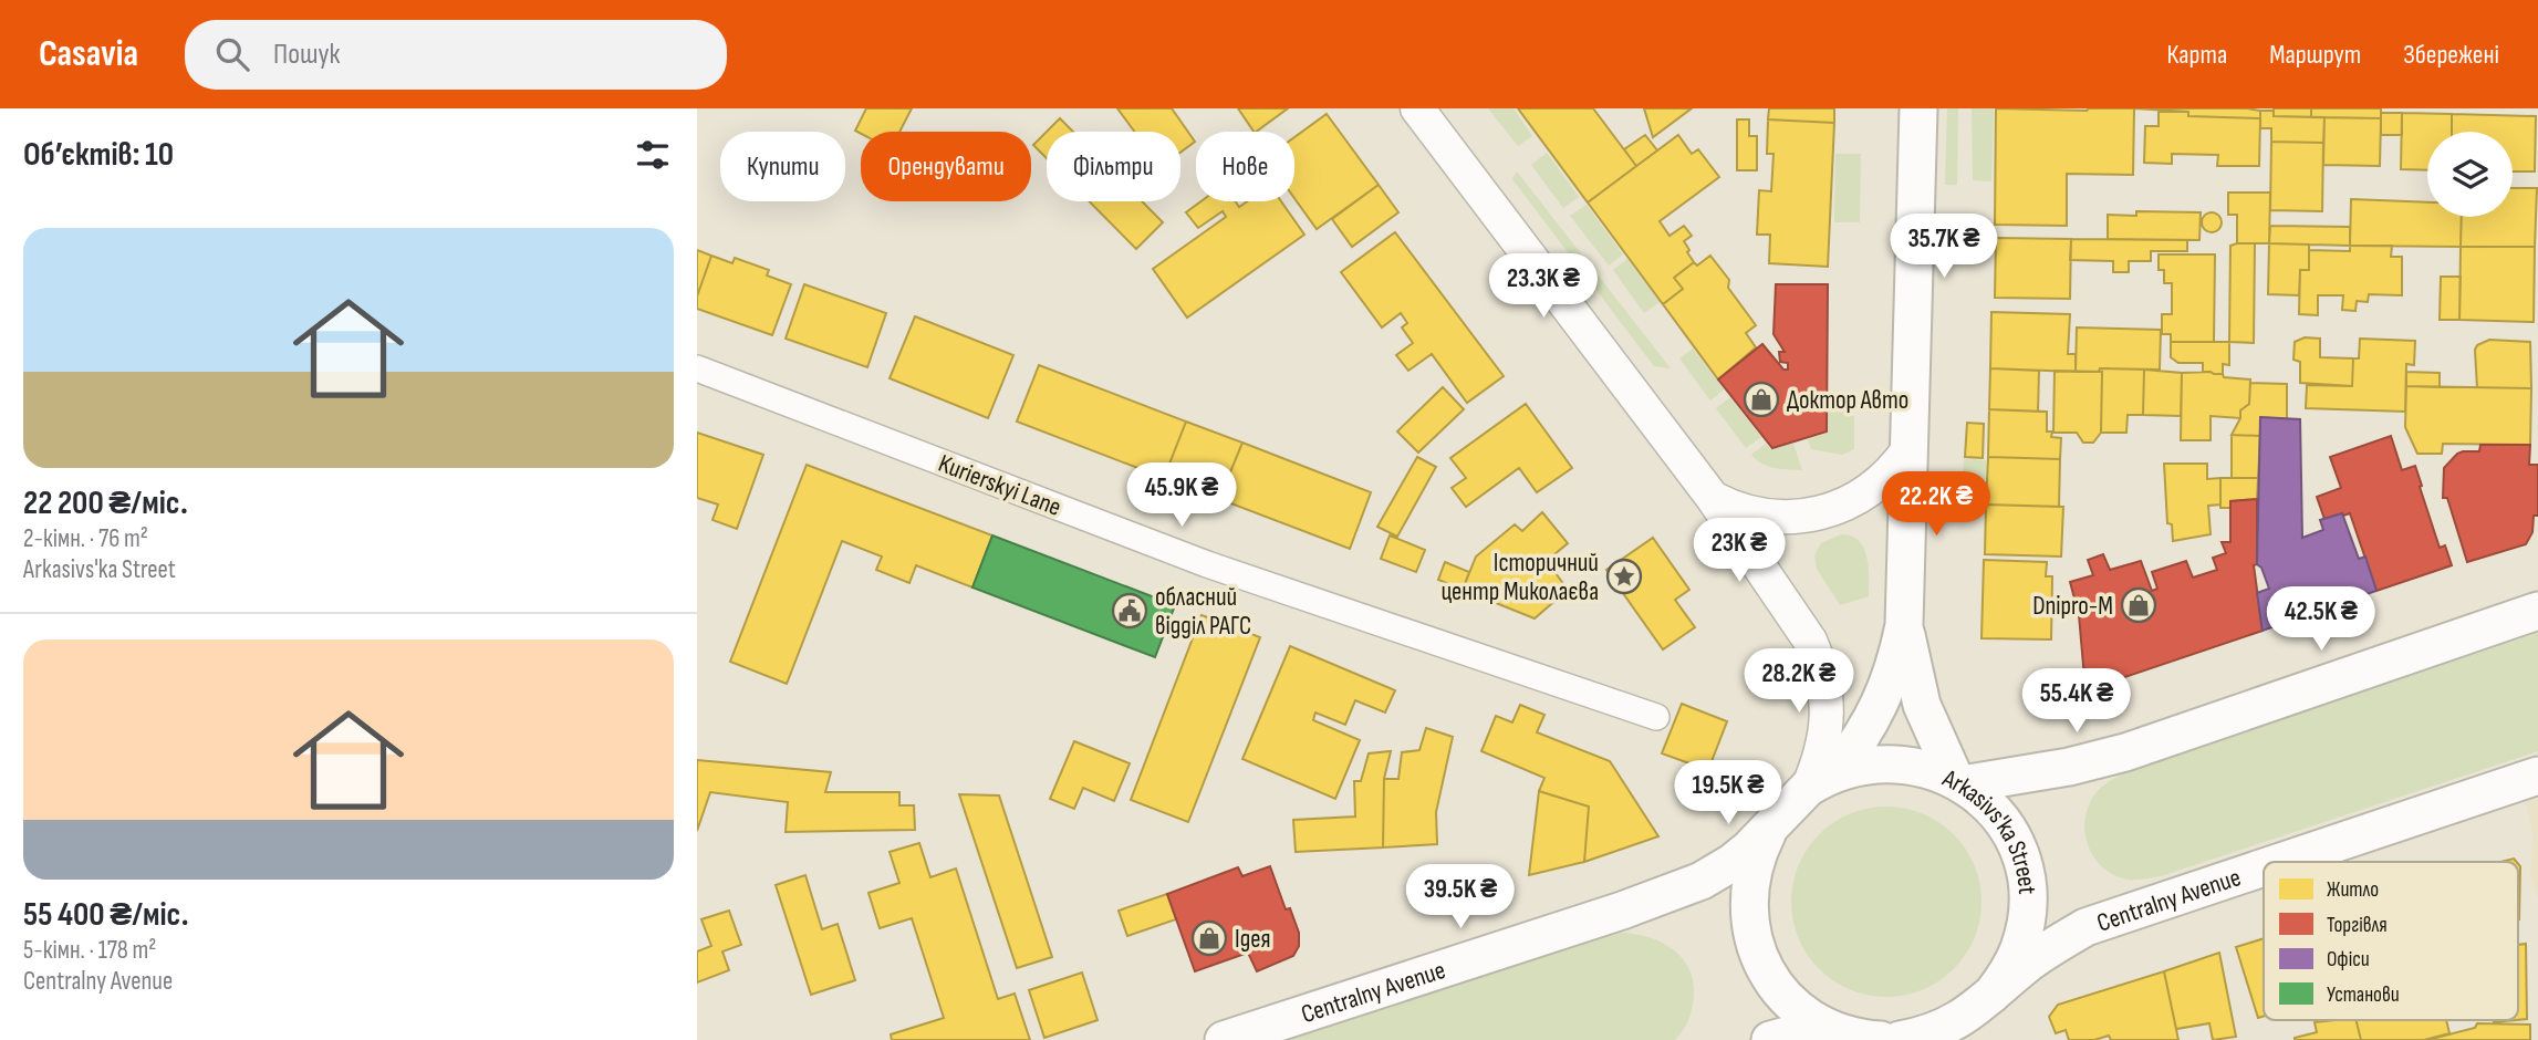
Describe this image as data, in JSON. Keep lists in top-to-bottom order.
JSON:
{
  "streets": {
    "main road": ["Arkasivs'ka Street", "Centralny Avenue"],
    "street": ["Kurierskyi Lane"]
  },
  "crossings": [
    ["Arkasivs'ka Street", "Centralny Avenue"]
  ],
  "places": {
    "shop": ["Доктор Авто", "Dnipro-M", "Ідея"],
    "place": ["Історичний центр Миколаєва"],
    "public building": ["обласний відділ РАГС"]
  },
  "legend": [
    "Житло",
    "Торгівля",
    "Офіси",
    "Установи"
  ],
  "page": {
    "header": "Casavia",
    "search": "Пошук",
    "nav": ["Карта", "Маршрут", "Збережені"],
    "heading": "Об’єктів: 10",
    "chip": [
      "Купити",
      "Орендувати",
      "Фільтри",
      "Нове"
    ],
    "list": [
      {
        "name": "22 200 ₴/міс.",
        "note": "2-кімн. · 76 m² · Arkasivs'ka Street"
      },
      {
        "name": "55 400 ₴/міс.",
        "note": "5-кімн. · 178 m² · Centralny Avenue"
      }
    ],
    "price": [
      "35.7K ₴",
      "23.3K ₴",
      "45.9K ₴",
      "22.2K ₴",
      "23K ₴",
      "42.5K ₴",
      "28.2K ₴",
      "55.4K ₴",
      "19.5K ₴",
      "39.5K ₴"
    ]
  }
}
